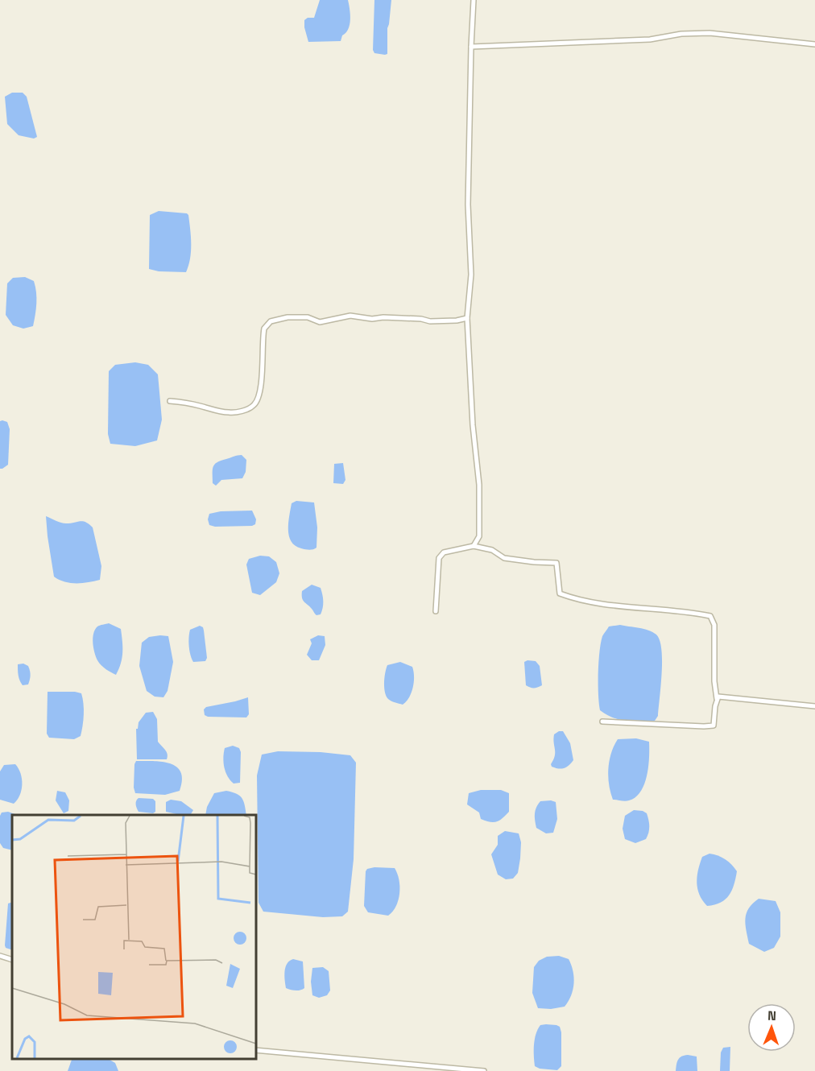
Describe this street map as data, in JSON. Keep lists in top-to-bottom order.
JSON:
{
  "north": "top"
}
